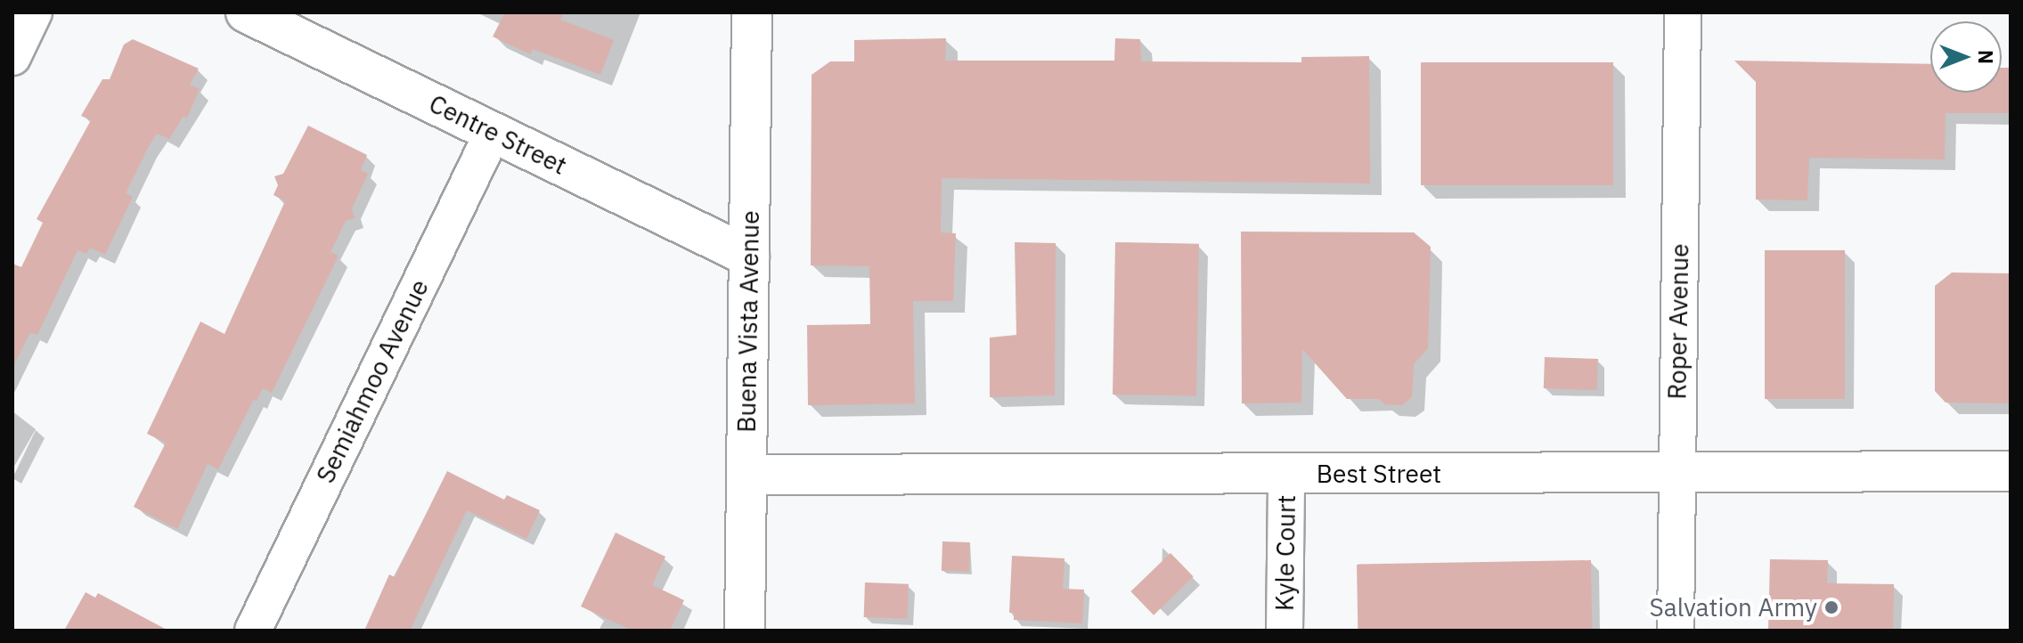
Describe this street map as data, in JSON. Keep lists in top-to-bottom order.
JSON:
{
  "streets": {
    "street": [
      "Centre Street",
      "Buena Vista Avenue",
      "Roper Avenue",
      "Semiahmoo Avenue",
      "Best Street",
      "Kyle Court"
    ]
  },
  "crossings": [
    ["Centre Street", "Buena Vista Avenue"],
    ["Centre Street", "Semiahmoo Avenue"],
    ["Buena Vista Avenue", "Best Street"],
    ["Roper Avenue", "Best Street"],
    ["Best Street", "Kyle Court"]
  ],
  "places": ["Salvation Army"],
  "north": "right"
}
